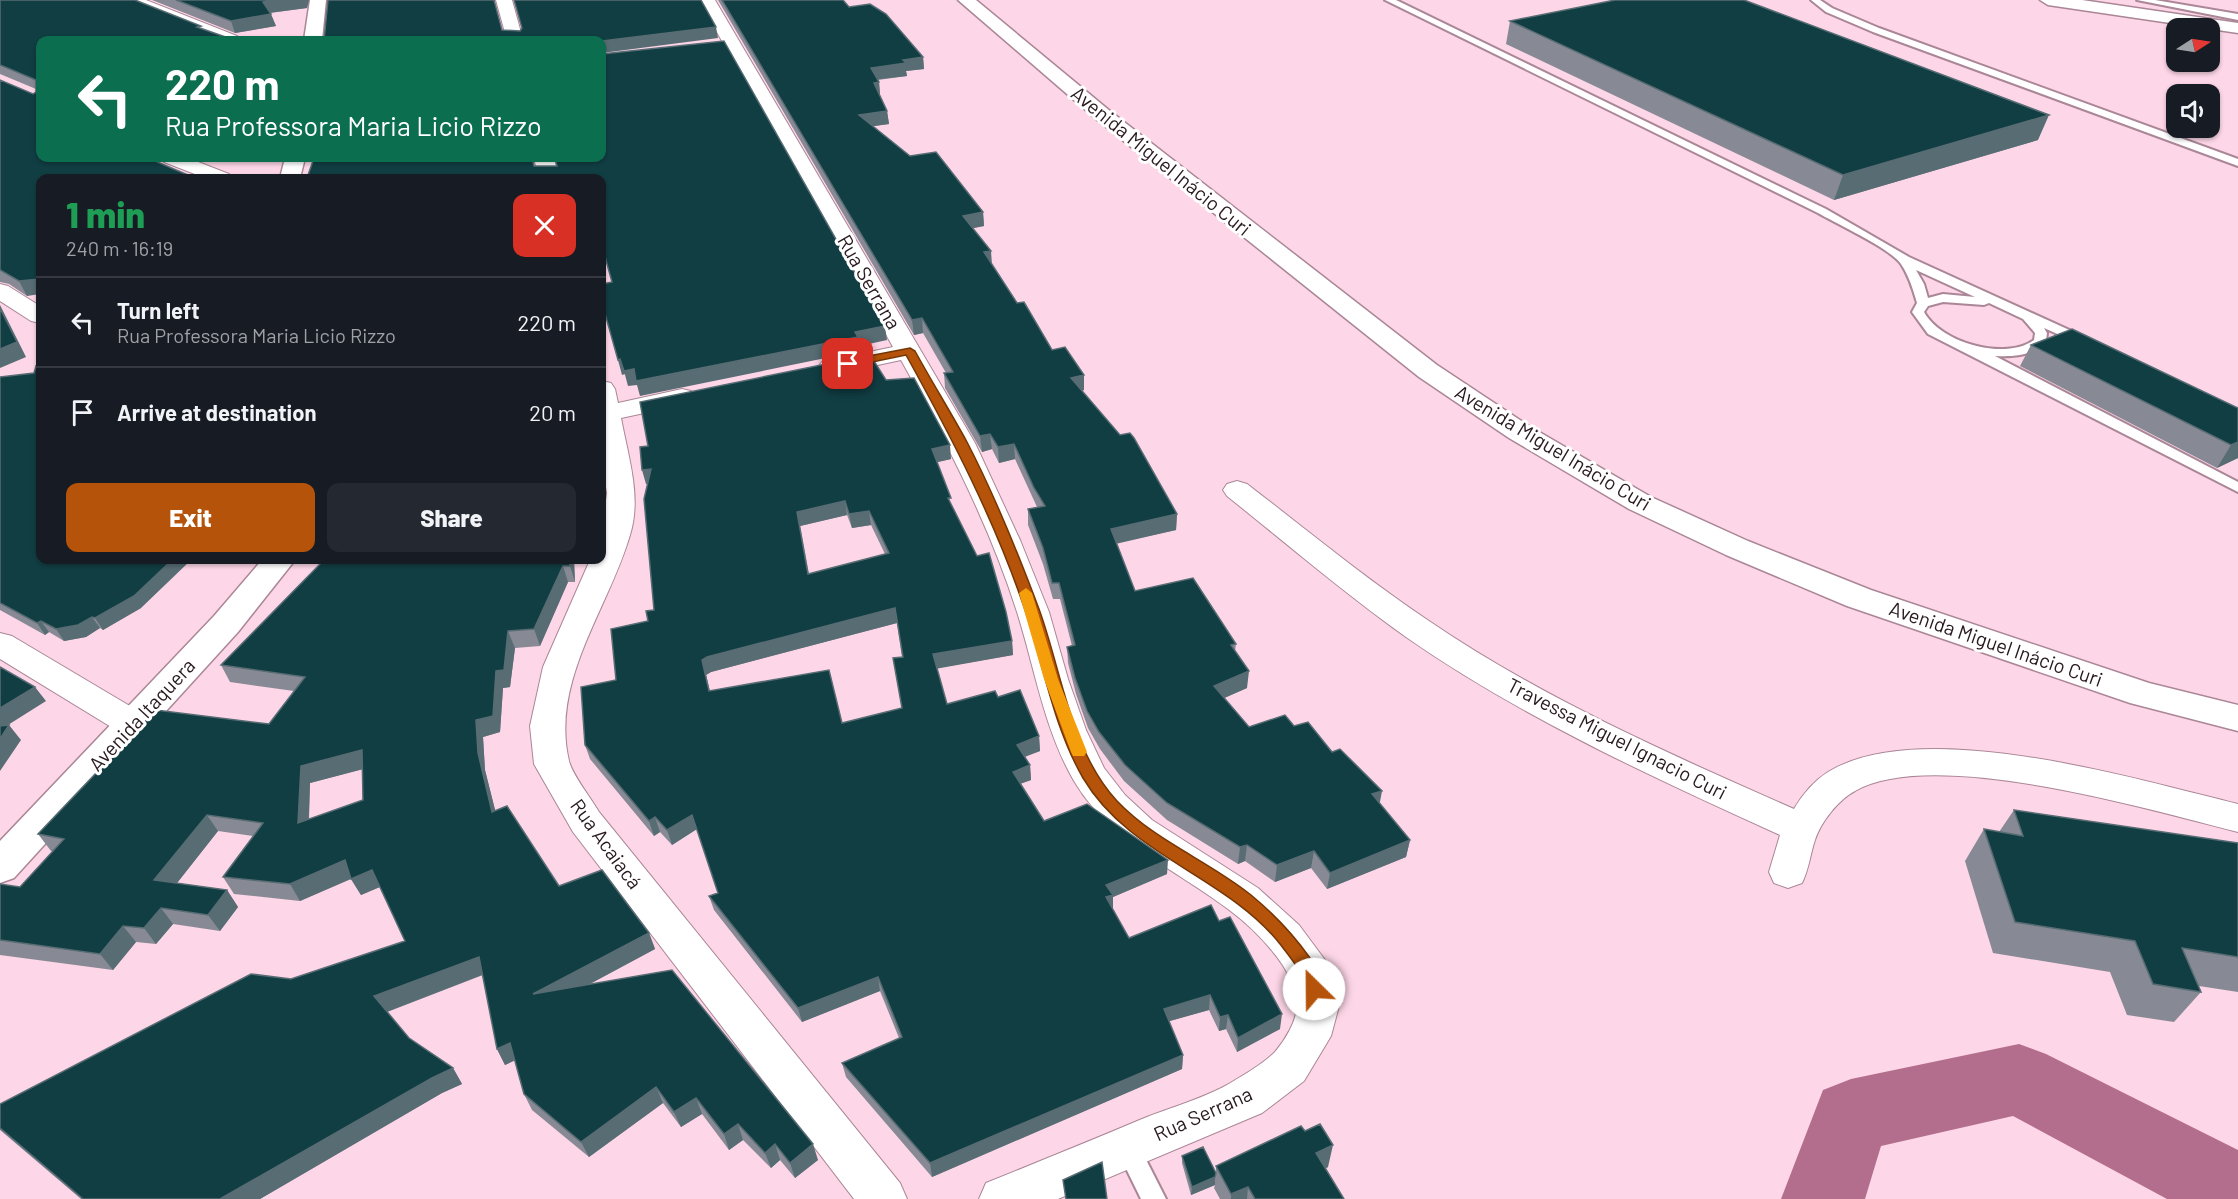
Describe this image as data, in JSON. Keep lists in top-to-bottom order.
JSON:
{
  "streets": {
    "street": [
      "Avenida Miguel Inácio Curi",
      "Rua Serrana",
      "Avenida Itaquera",
      "Travessa Miguel Ignacio Curi",
      "Rua Acaiacá"
    ]
  },
  "north": "right",
  "page": {
    "turn": ["220 m", "Rua Professora Maria Licio Rizzo"],
    "heading": ["1 min", "240 m · 16:19"],
    "list": [
      {
        "name": "Turn left",
        "note": "Rua Professora Maria Licio Rizzo",
        "value": "220 m"
      },
      {
        "name": "Arrive at destination",
        "value": "20 m"
      }
    ],
    "buttons": ["Exit", "Share"]
  }
}
